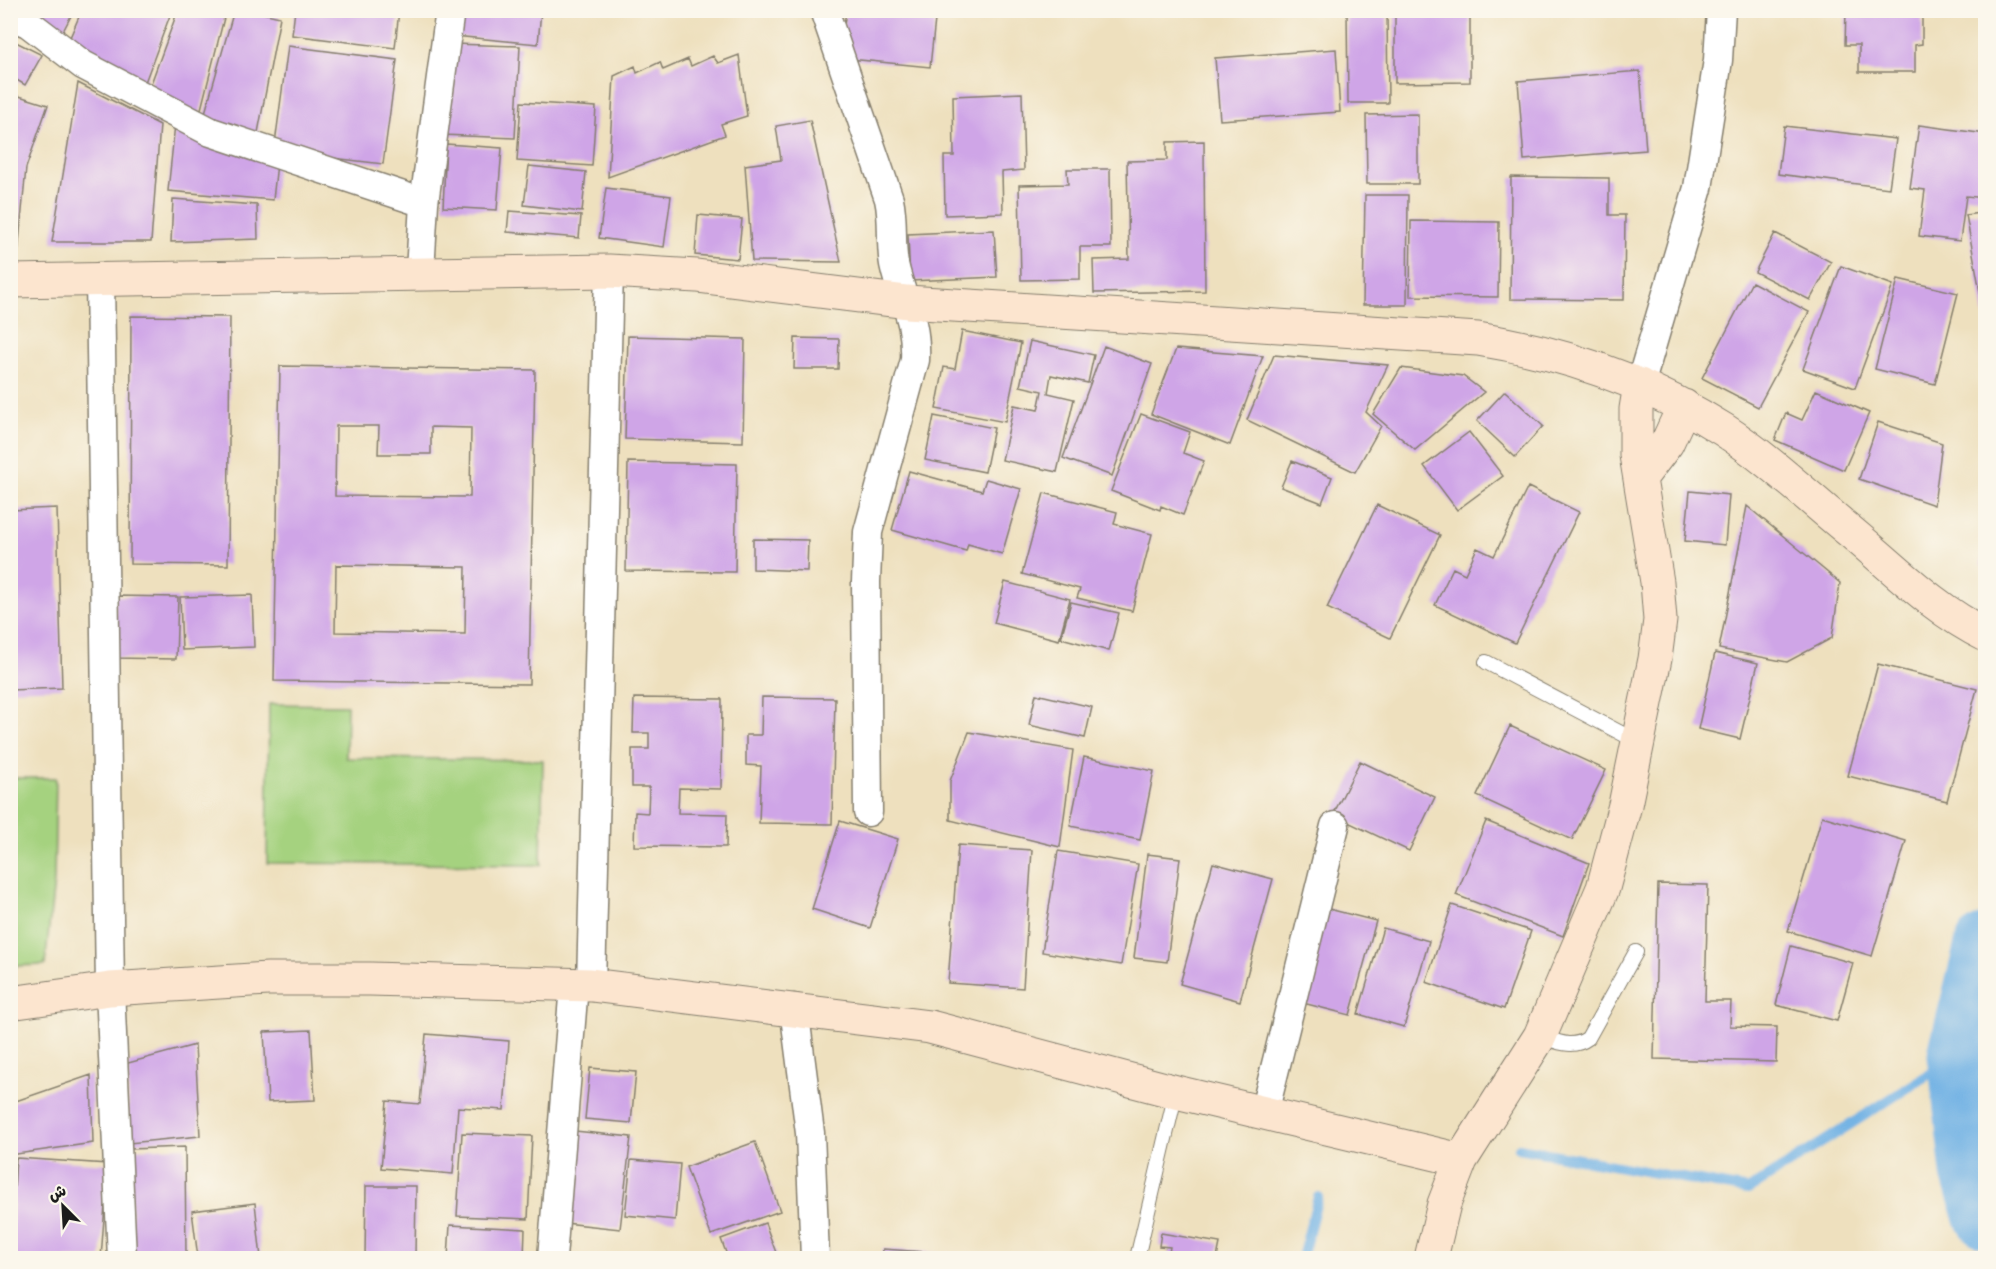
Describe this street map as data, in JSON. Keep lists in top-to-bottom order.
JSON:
{
  "north": "top left"
}
